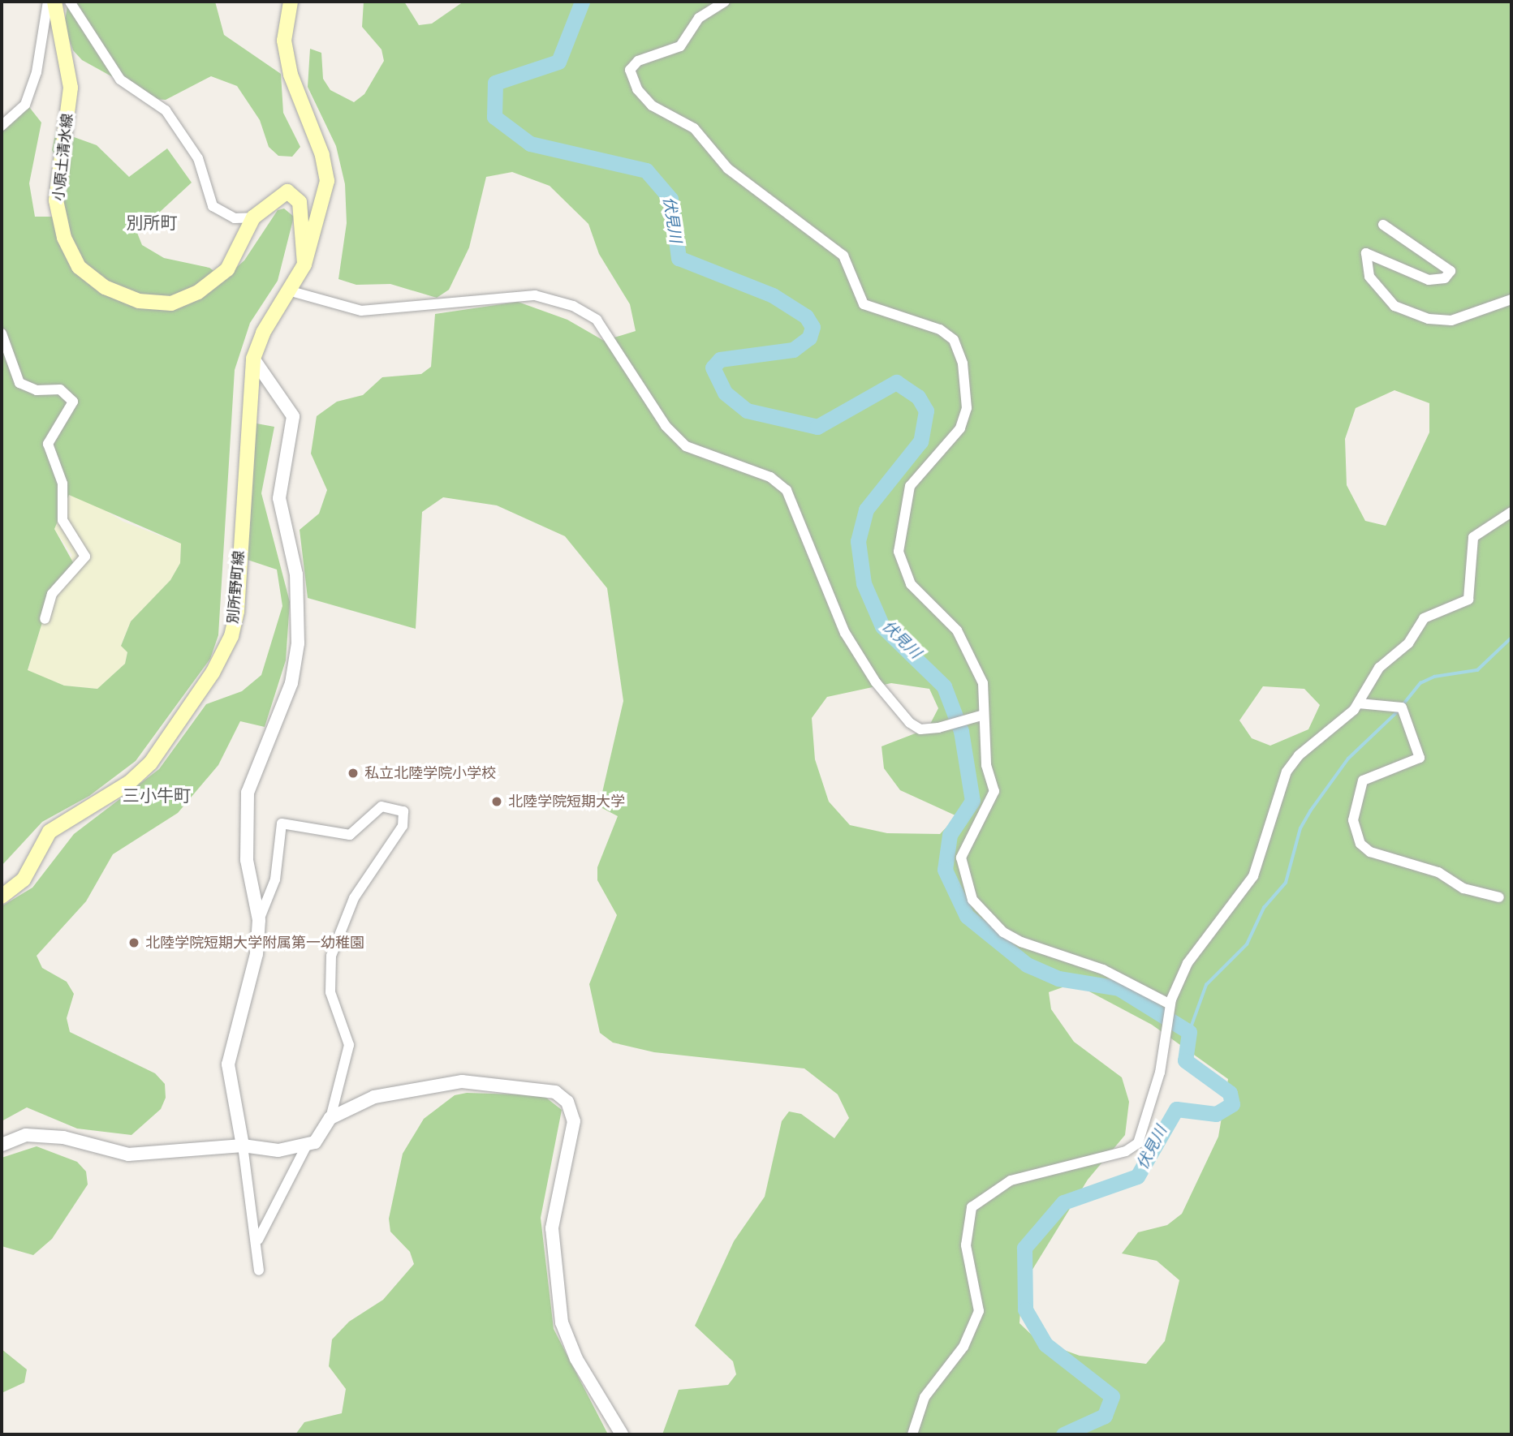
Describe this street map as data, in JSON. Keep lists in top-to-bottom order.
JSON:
{
  "streets": {
    "main road": ["小原土清水線", "別所野町線"]
  },
  "crossings": [
    ["小原土清水線", "別所野町線"]
  ],
  "districts": ["別所町", "三小牛町"],
  "water": ["伏見川"],
  "places": ["私立北陸学院小学校", "北陸学院短期大学", "北陸学院短期大学附属第一幼稚園"]
}
